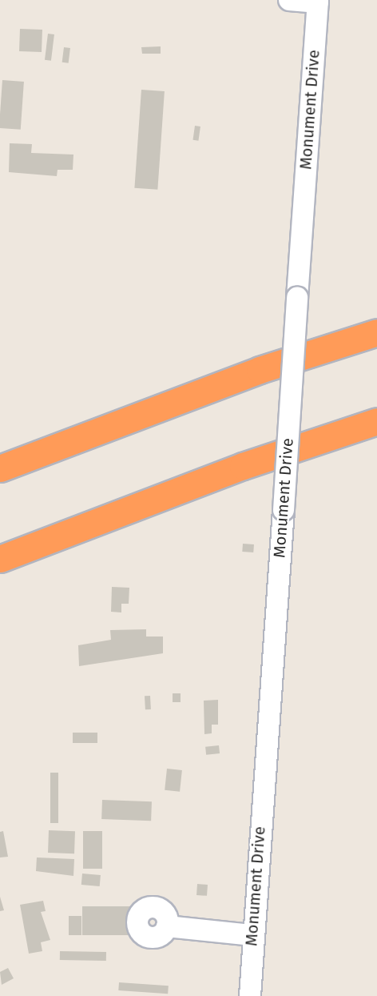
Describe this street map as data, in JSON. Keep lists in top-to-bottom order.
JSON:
{
  "streets": {
    "street": ["Monument Drive"]
  }
}
